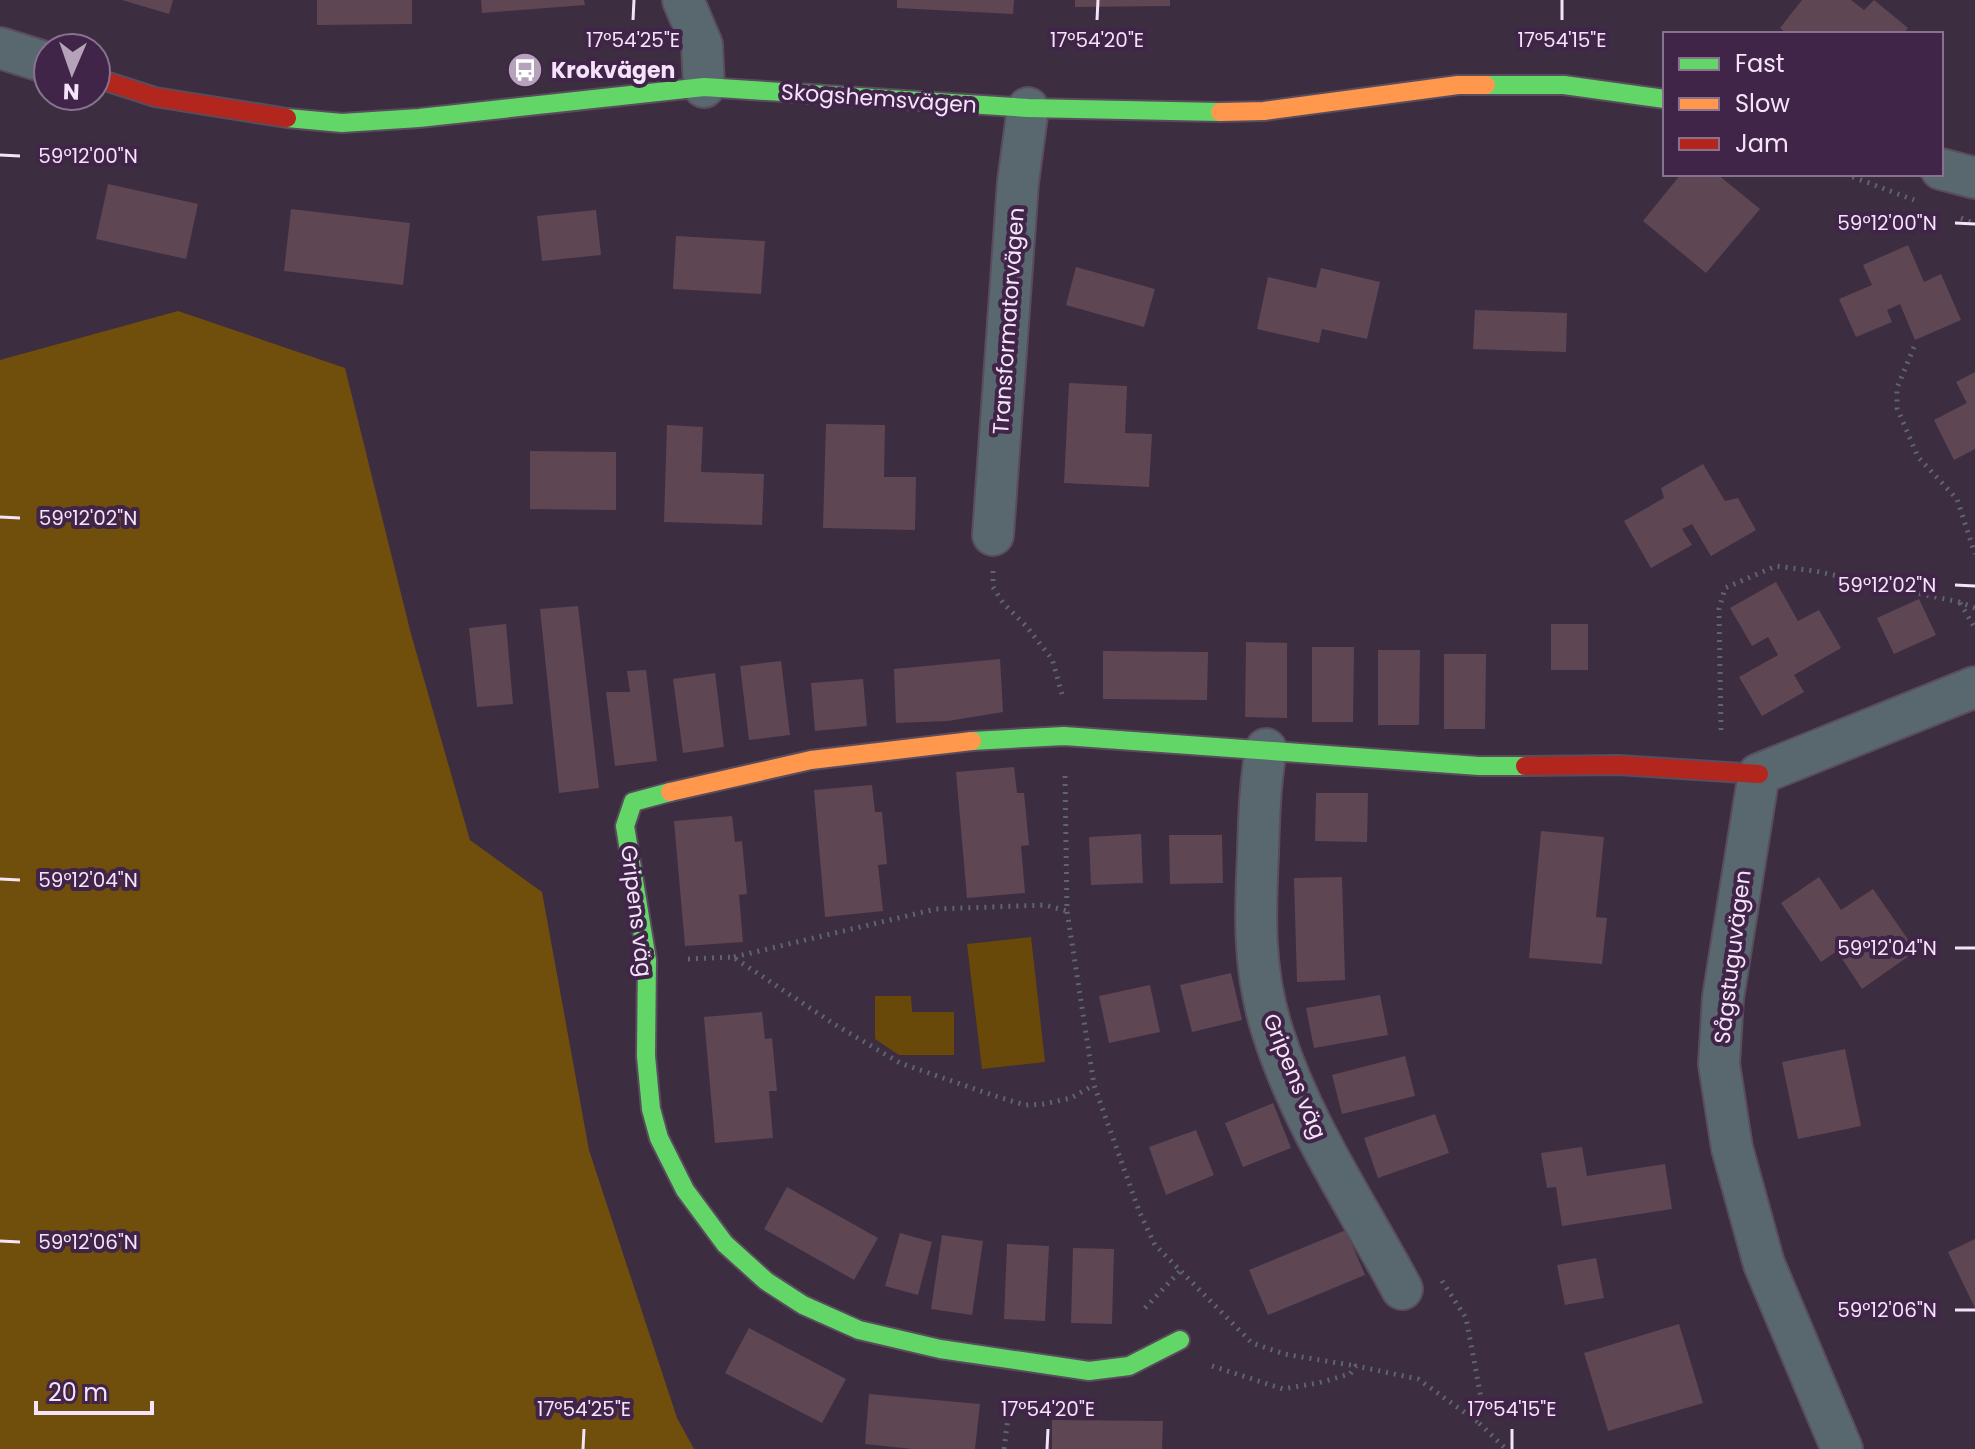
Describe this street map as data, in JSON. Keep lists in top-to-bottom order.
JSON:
{
  "streets": {
    "street": [
      "Skogshemsvägen",
      "Transformatorvägen",
      "Gripens väg",
      "Sågstuguvägen"
    ]
  },
  "crossings": [
    ["Skogshemsvägen", "Transformatorvägen"],
    ["Gripens väg", "Sågstuguvägen"]
  ],
  "places": {
    "bus stop": ["Krokvägen"]
  },
  "legend": ["Fast", "Slow", "Jam"],
  "scale_bar": "20 m",
  "north": "bottom",
  "coordinates": [
    "17°54'25\"E",
    "17°54'20\"E",
    "17°54'15\"E",
    "59°12'00\"N",
    "59°12'02\"N",
    "59°12'04\"N",
    "59°12'06\"N"
  ]
}
